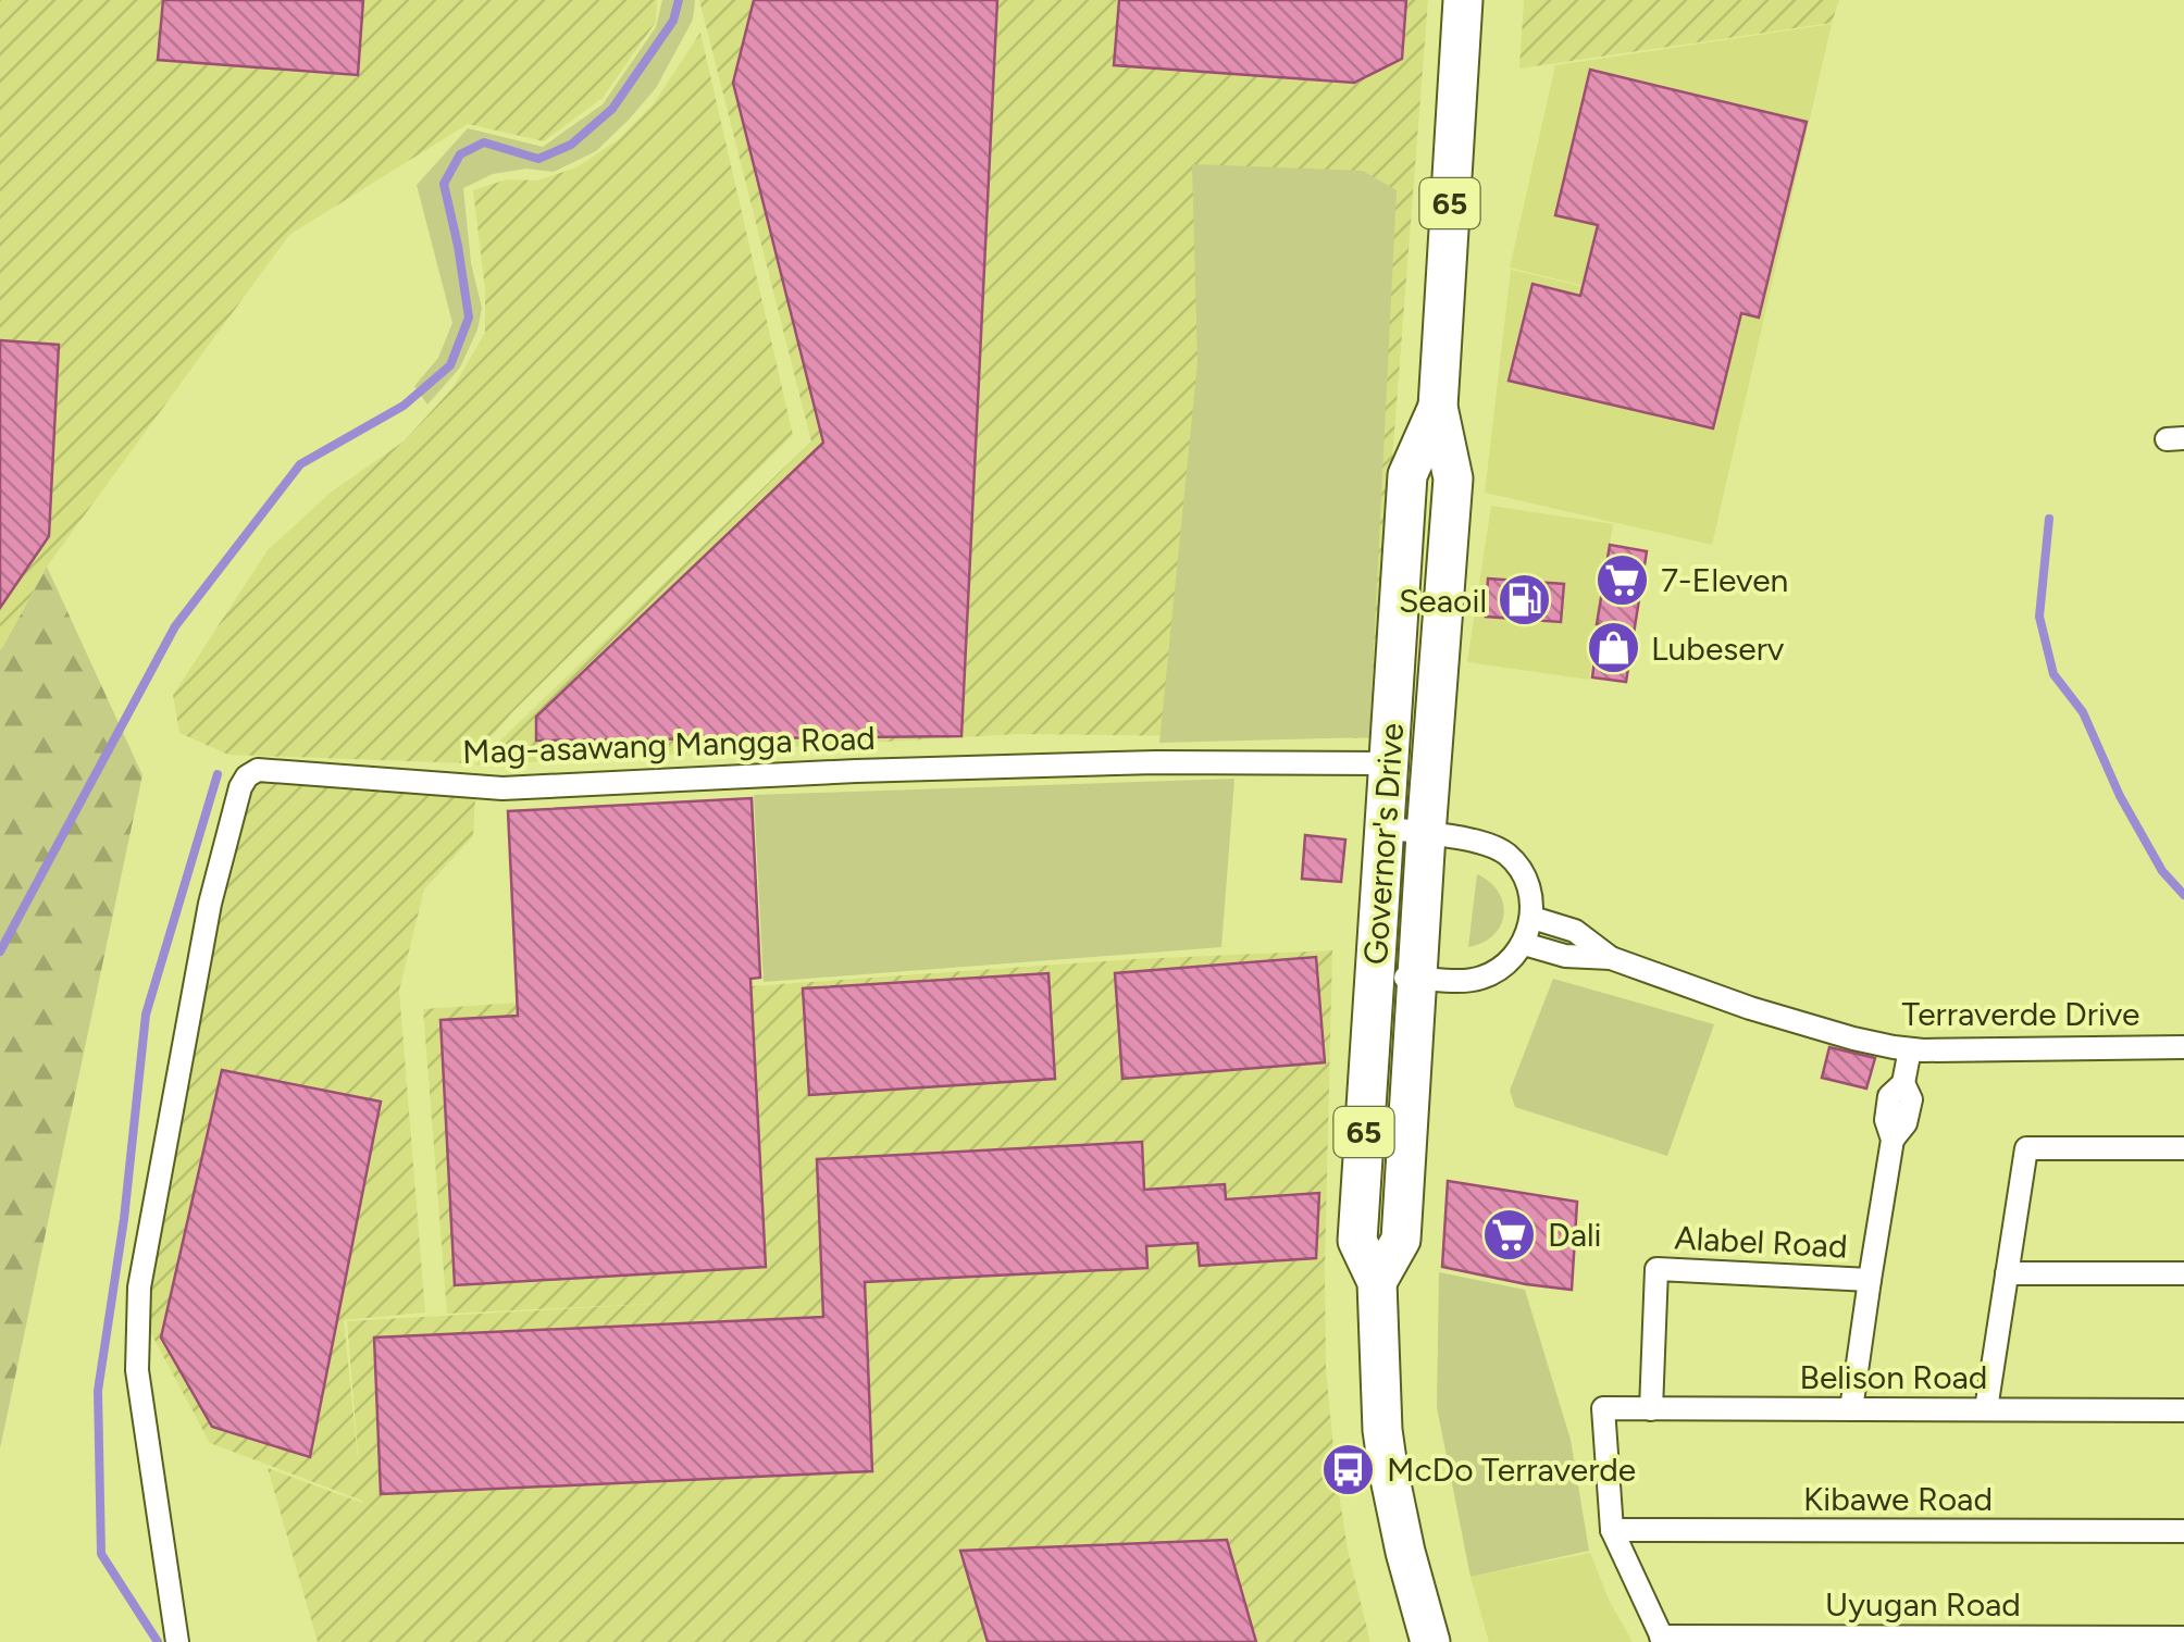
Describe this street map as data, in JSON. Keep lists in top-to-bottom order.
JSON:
{
  "streets": {
    "highway": ["65", "Governor's Drive"],
    "street": [
      "Mag-asawang Mangga Road",
      "Terraverde Drive",
      "Alabel Road",
      "Belison Road",
      "Kibawe Road",
      "Uyugan Road"
    ]
  },
  "crossings": [
    ["Mag-asawang Mangga Road", "Governor's Drive"],
    ["Alabel Road", "Belison Road"],
    ["Belison Road", "Kibawe Road"]
  ],
  "places": {
    "supermarket": ["7-Eleven", "Dali"],
    "fuel station": ["Seaoil"],
    "shop": ["Lubeserv"],
    "bus stop": ["McDo Terraverde"]
  }
}
